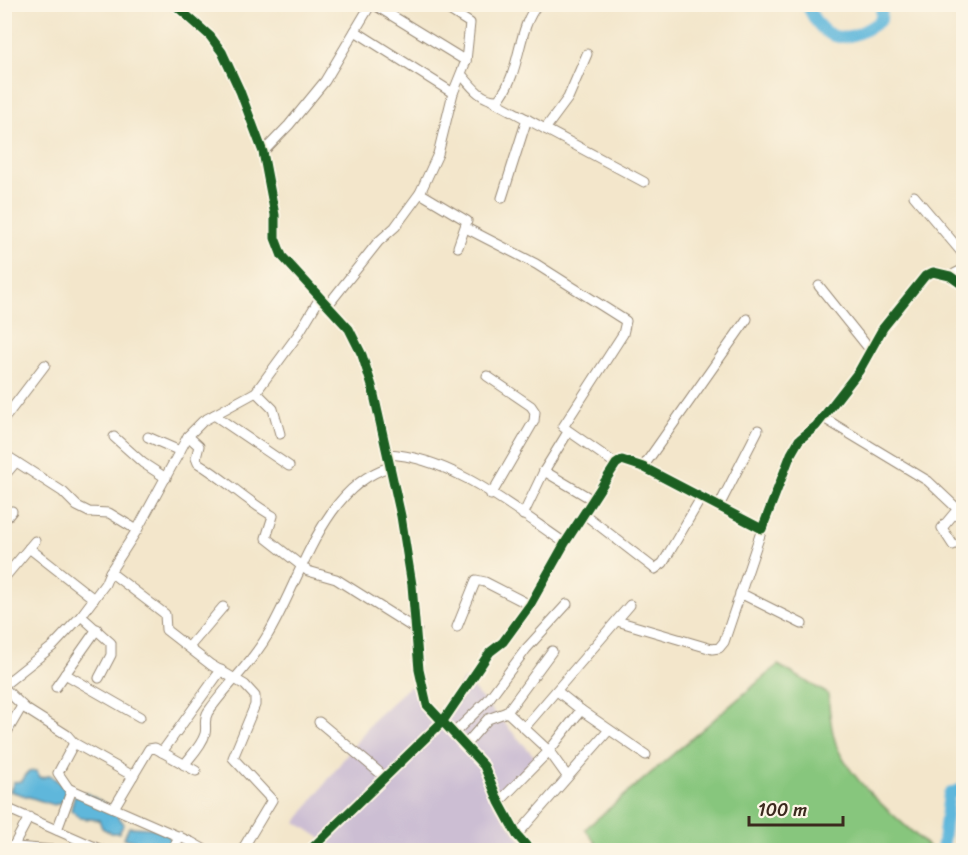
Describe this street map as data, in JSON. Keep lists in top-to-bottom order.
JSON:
{
  "scale_bar": "100 m"
}
